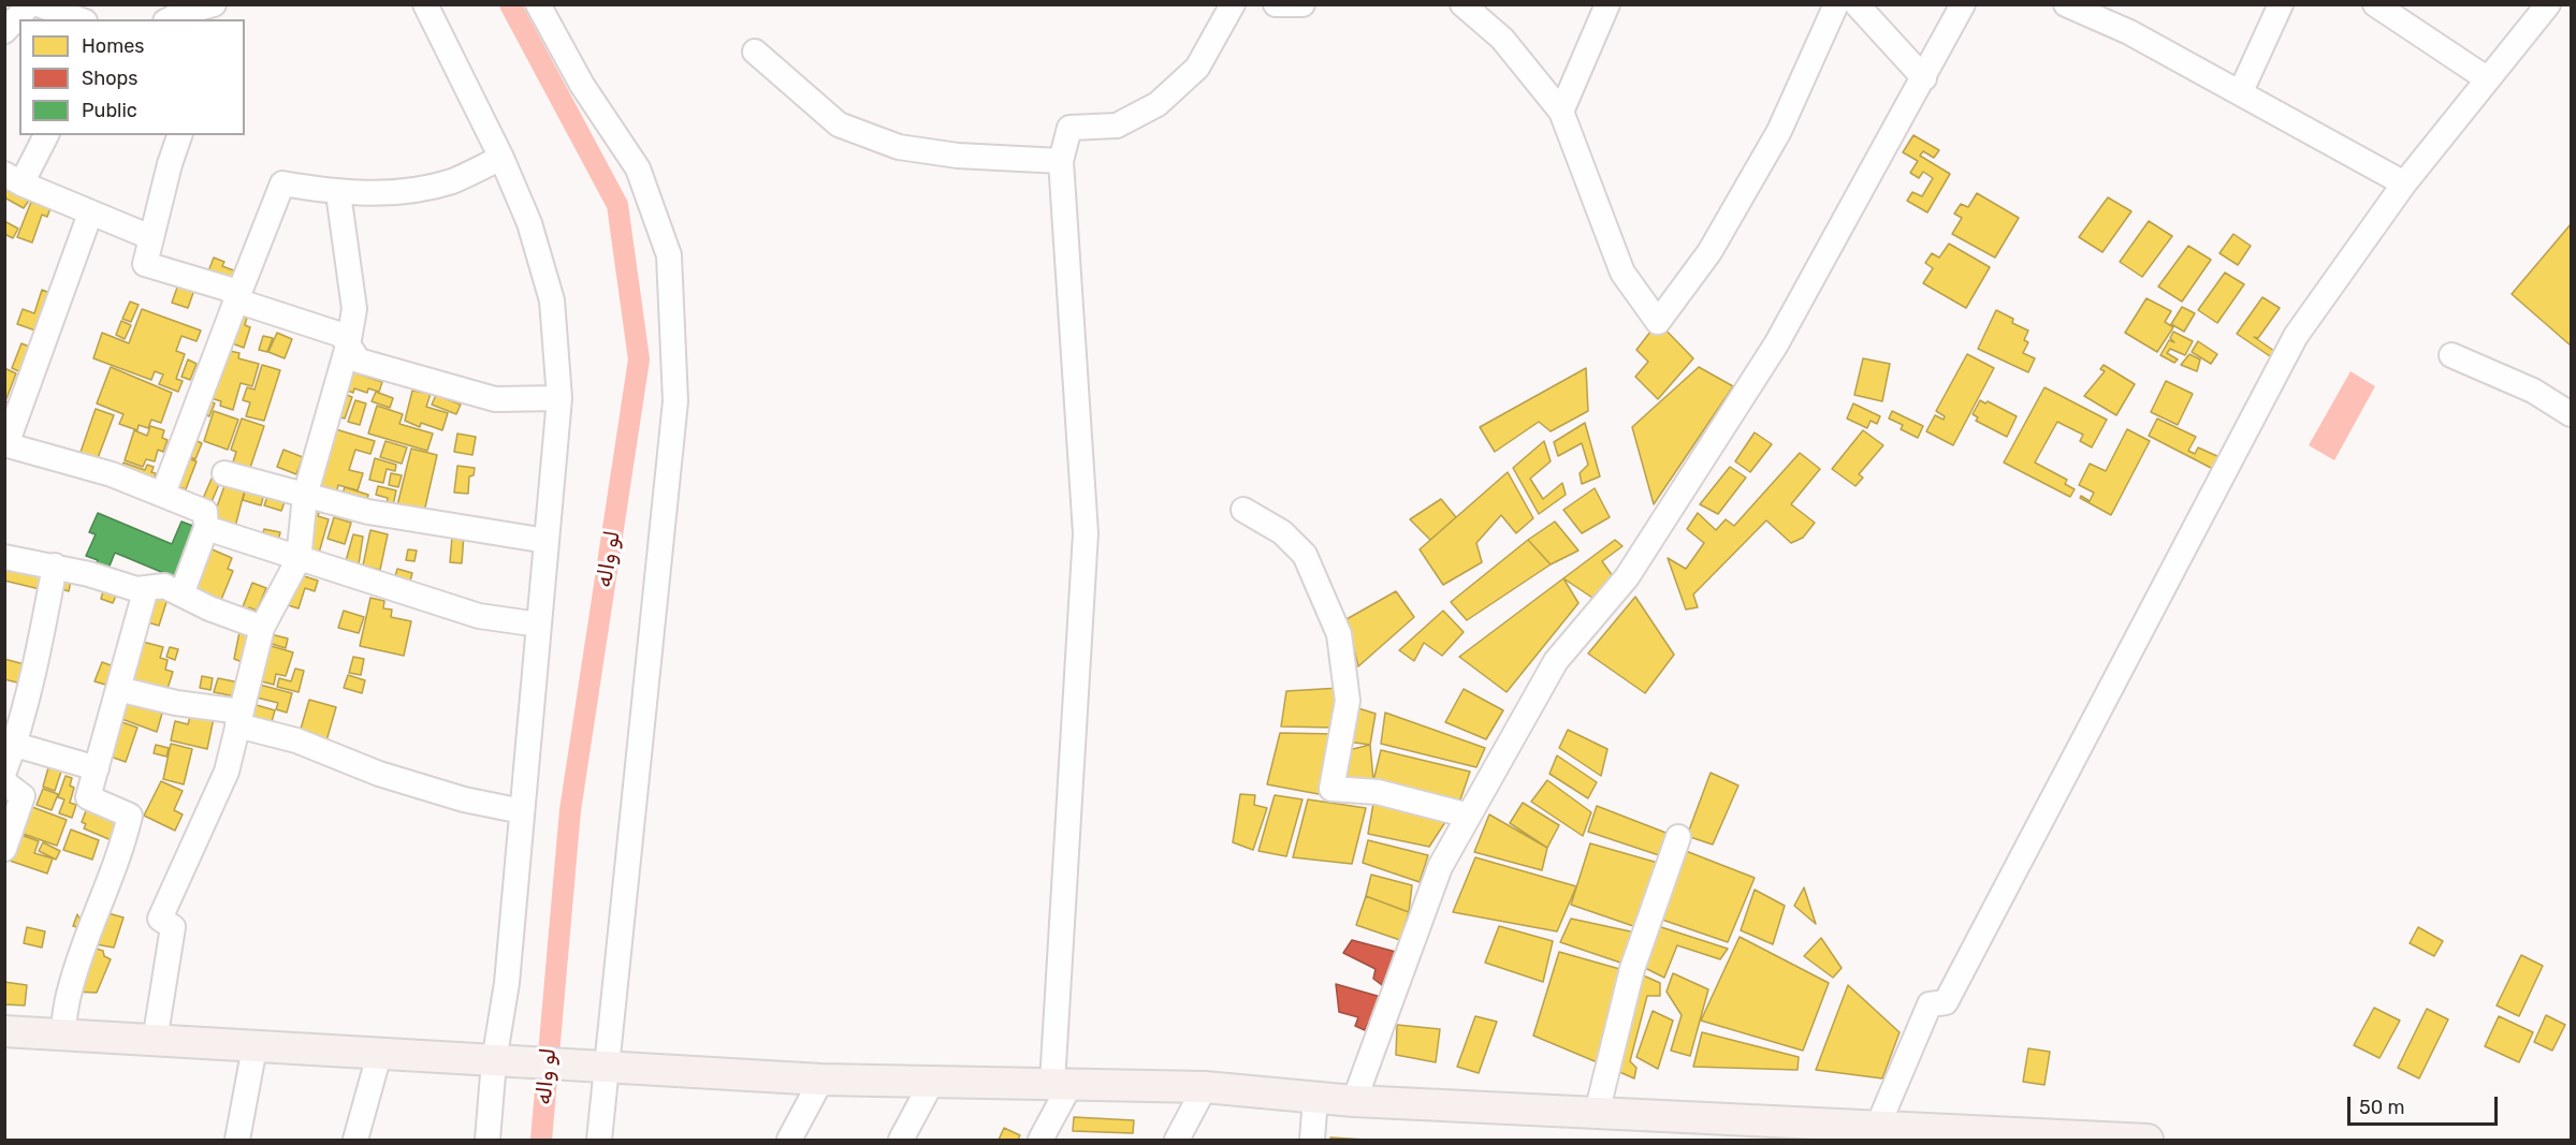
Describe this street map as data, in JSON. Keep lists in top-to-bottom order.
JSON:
{
  "water": ["لو واله"],
  "legend": ["Homes", "Shops", "Public"],
  "scale_bar": "50 m"
}
